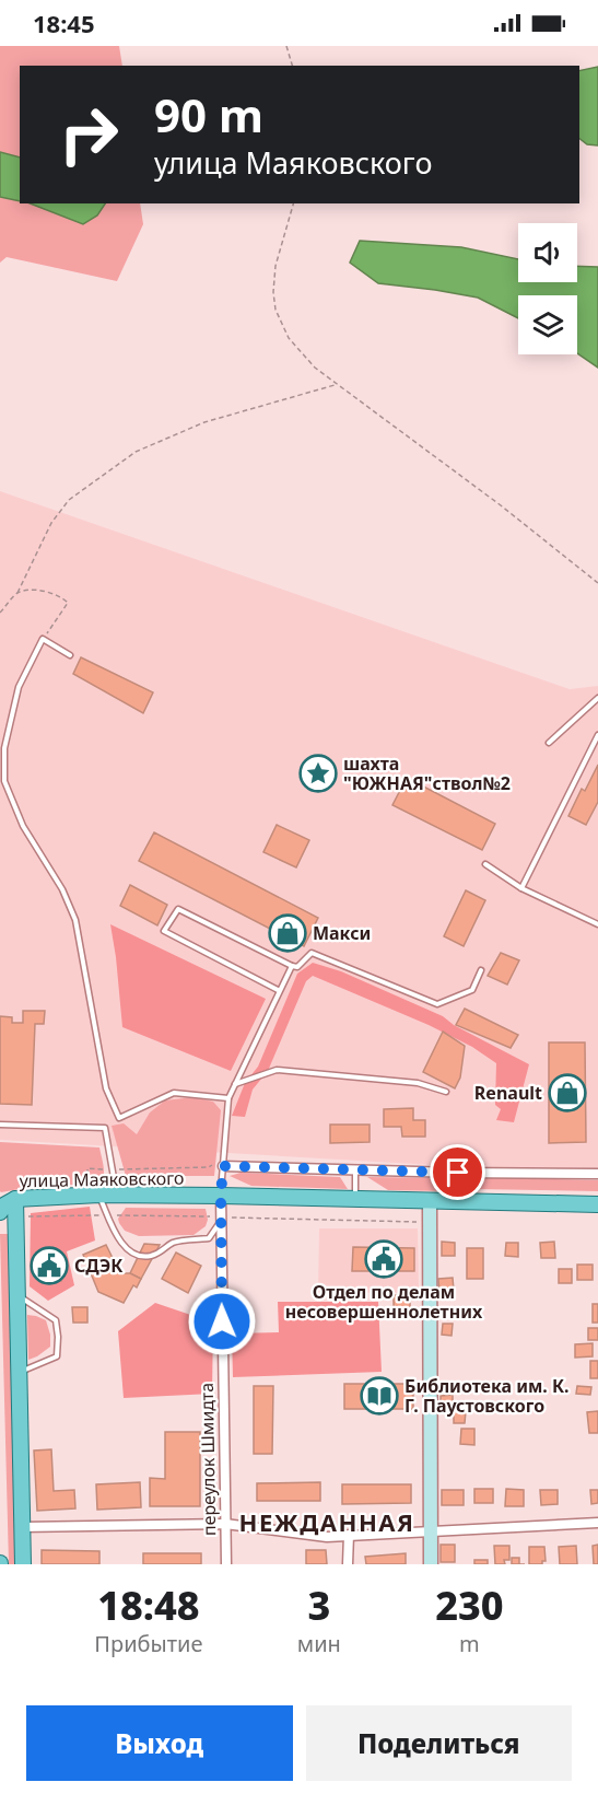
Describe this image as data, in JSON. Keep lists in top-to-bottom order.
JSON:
{
  "streets": {
    "main road": ["улица Маяковского"],
    "street": ["переулок Шмидта"]
  },
  "crossings": [
    ["улица Маяковского", "переулок Шмидта"]
  ],
  "districts": ["НЕЖДАННАЯ"],
  "places": {
    "place": ["шахта \"ЮЖНАЯ\"ствол№2"],
    "shop": ["Макси", "Renault"],
    "public building": ["Отдел по делам несовершеннолетних", "СДЭК"],
    "library": ["Библиотека им. К. Г. Паустовского"]
  },
  "page": {
    "status": "18:45",
    "turn": ["90 m", "улица Маяковского"],
    "eta": [
      "18:48",
      "Прибытие",
      "3",
      "мин",
      "230",
      "m"
    ],
    "buttons": ["Выход", "Поделиться"]
  }
}
